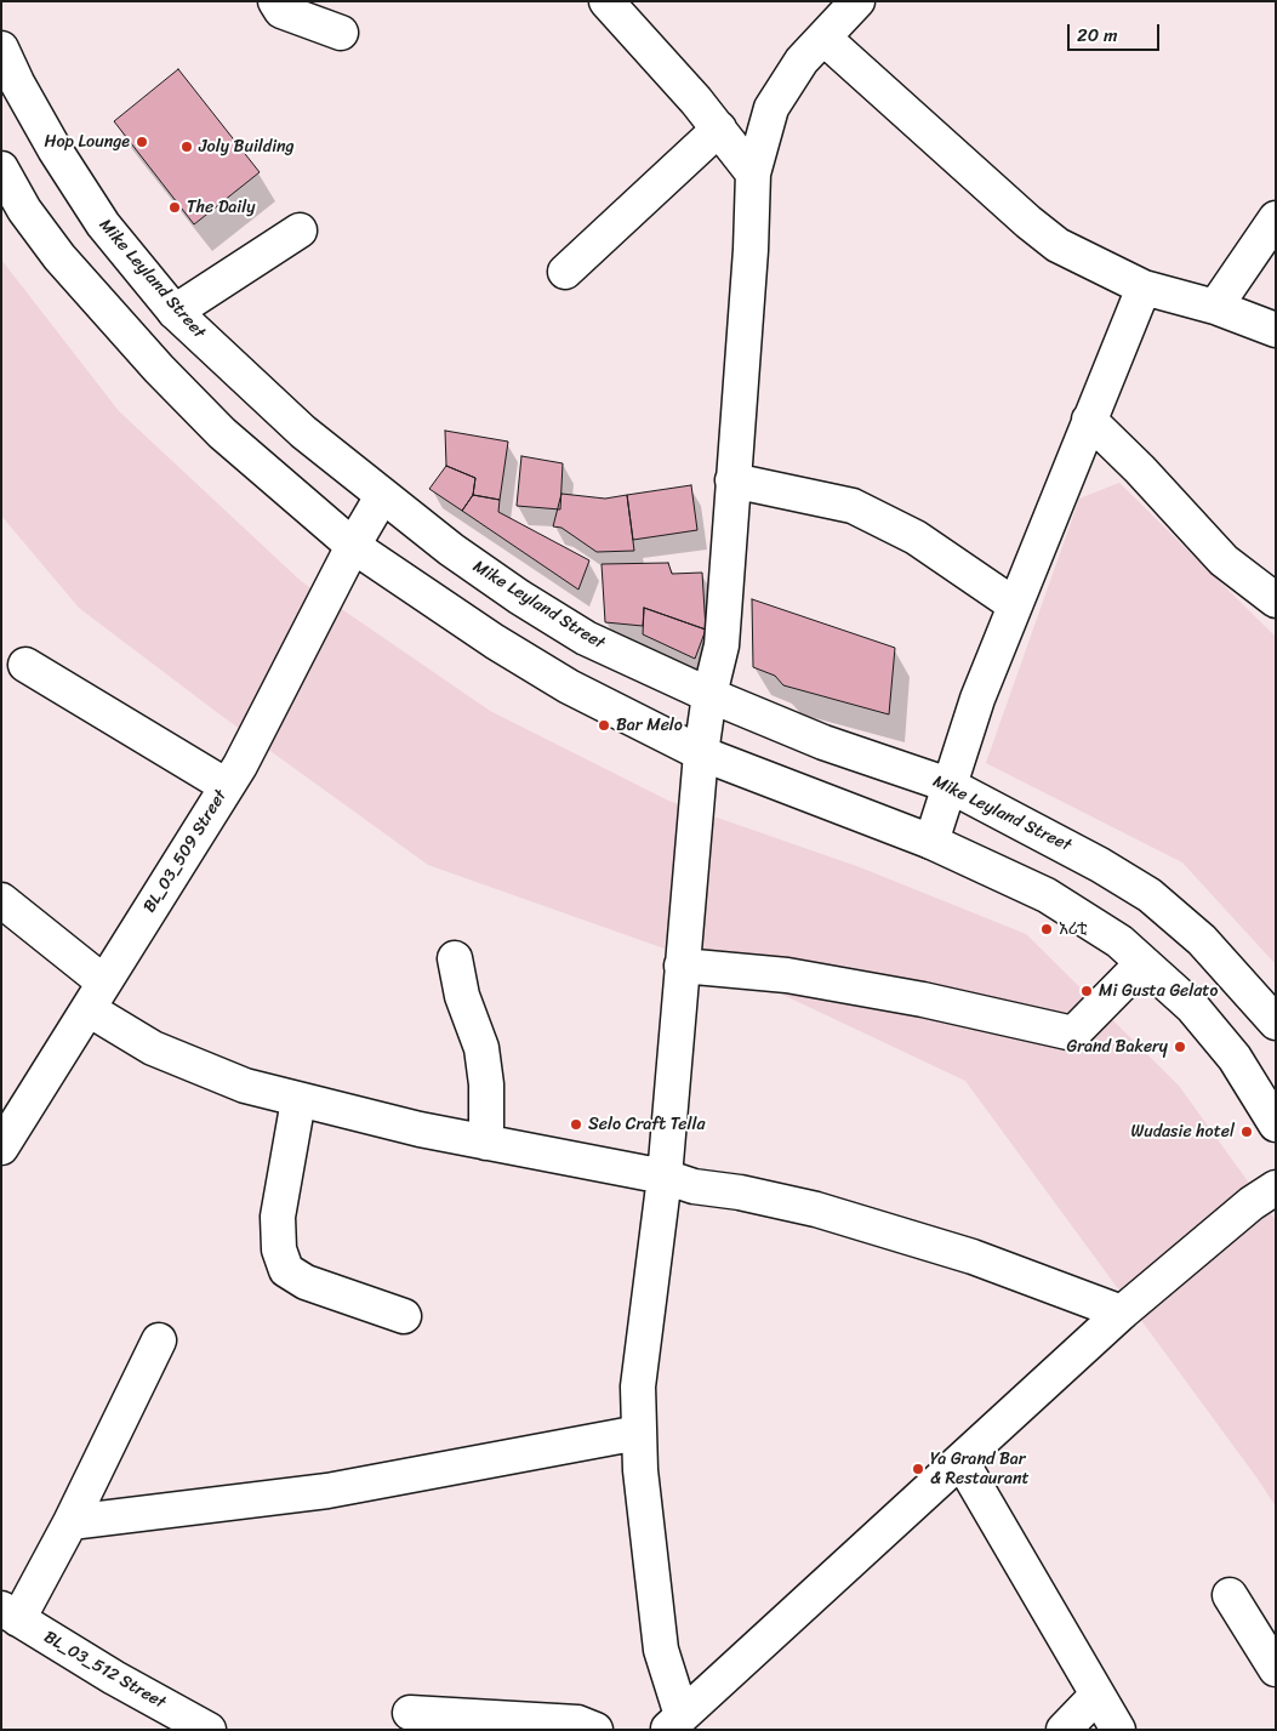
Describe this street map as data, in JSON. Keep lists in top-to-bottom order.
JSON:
{
  "streets": {
    "street": ["Mike Leyland Street", "BL_03_509 Street", "BL_03_512 Street"]
  },
  "crossings": [
    ["Mike Leyland Street", "BL_03_509 Street"]
  ],
  "places": [
    "Hop Lounge",
    "Joly Building",
    "The Daily",
    "Bar Melo",
    "አሪቲ",
    "Mi Gusta Gelato",
    "Grand Bakery",
    "Selo Craft Tella",
    "Wudasie hotel",
    "Ya Grand Bar & Restaurant"
  ],
  "scale_bar": "20 m"
}
